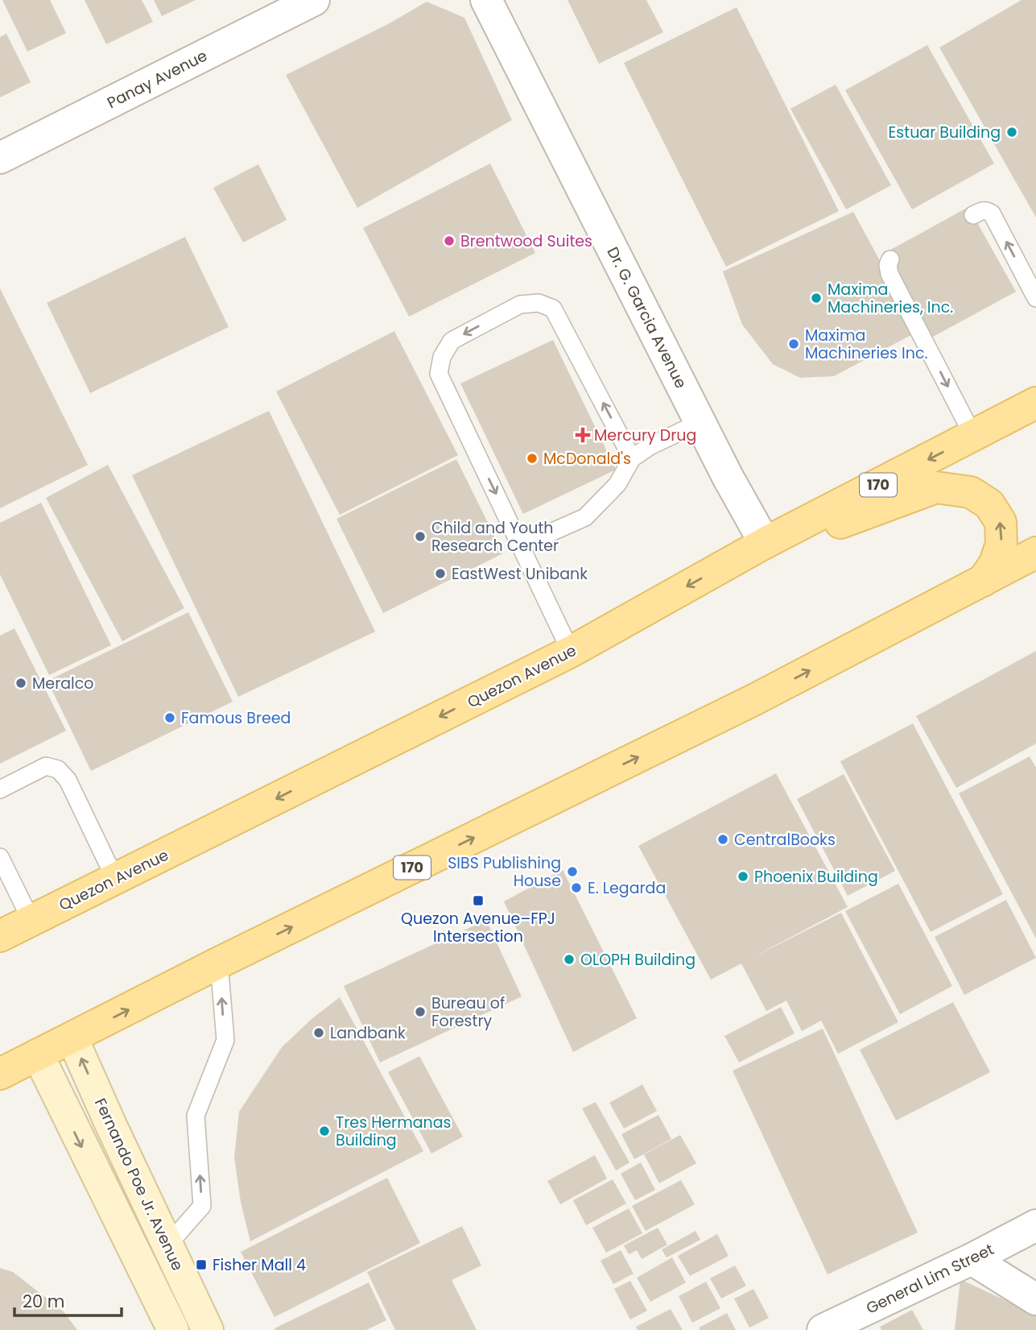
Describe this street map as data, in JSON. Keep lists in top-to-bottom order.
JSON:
{
  "streets": {
    "main road": ["170", "Quezon Avenue", "Fernando Poe Jr. Avenue"],
    "street": ["Panay Avenue", "Dr. G. Garcia Avenue", "General Lim Street"]
  },
  "crossings": [
    ["Dr. G. Garcia Avenue", "Quezon Avenue"],
    ["170", "Fernando Poe Jr. Avenue"]
  ],
  "places": {
    "other": [
      "Estuar Building",
      "Brentwood Suites",
      "Maxima Machineries, Inc.",
      "Maxima Machineries Inc.",
      "McDonald's",
      "Child and Youth Research Center",
      "EastWest Unibank",
      "Meralco",
      "Famous Breed",
      "CentralBooks",
      "SIBS Publishing House",
      "Phoenix Building",
      "E. Legarda",
      "OLOPH Building",
      "Bureau of Forestry",
      "Landbank",
      "Tres Hermanas Building"
    ],
    "health": ["Mercury Drug"],
    "transit": ["Quezon Avenue–FPJ Intersection", "Fisher Mall 4"]
  },
  "scale_bar": "20 m"
}
